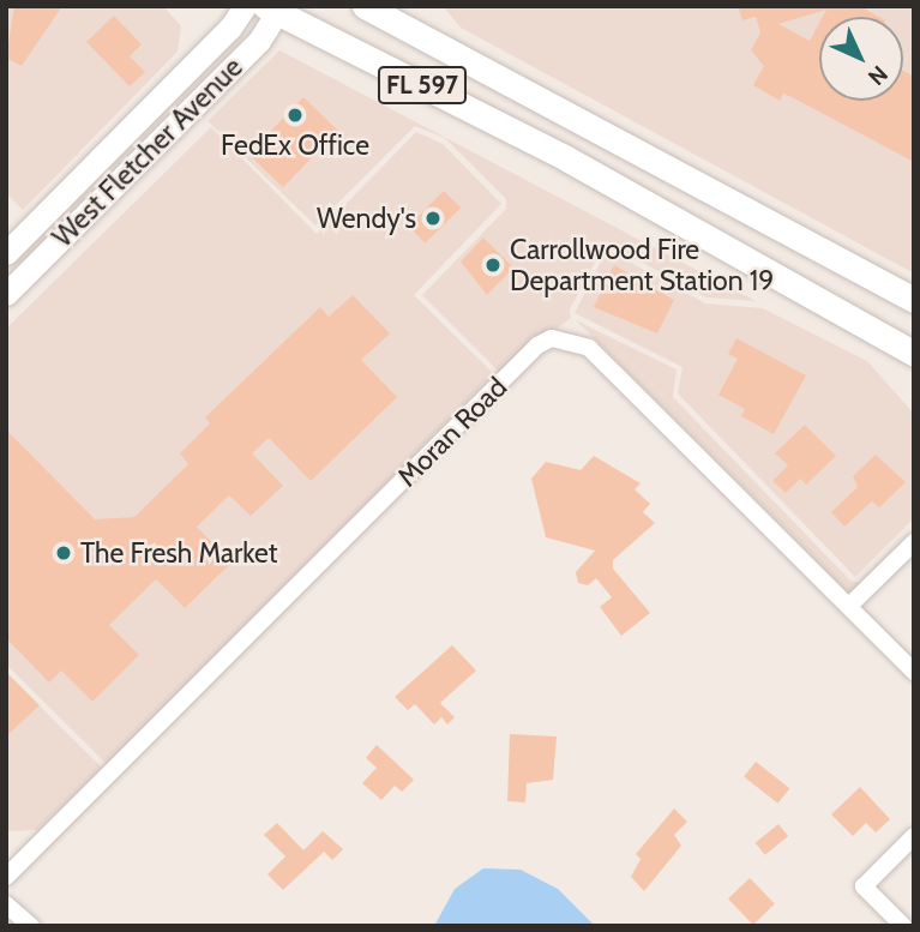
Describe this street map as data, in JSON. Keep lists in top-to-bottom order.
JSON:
{
  "streets": {
    "main road": ["FL 597", "West Fletcher Avenue"],
    "street": ["Moran Road"]
  },
  "crossings": [
    ["FL 597", "West Fletcher Avenue"]
  ],
  "places": [
    "FedEx Office",
    "Wendy's",
    "Carrollwood Fire Department Station 19",
    "The Fresh Market"
  ],
  "north": "bottom right"
}
